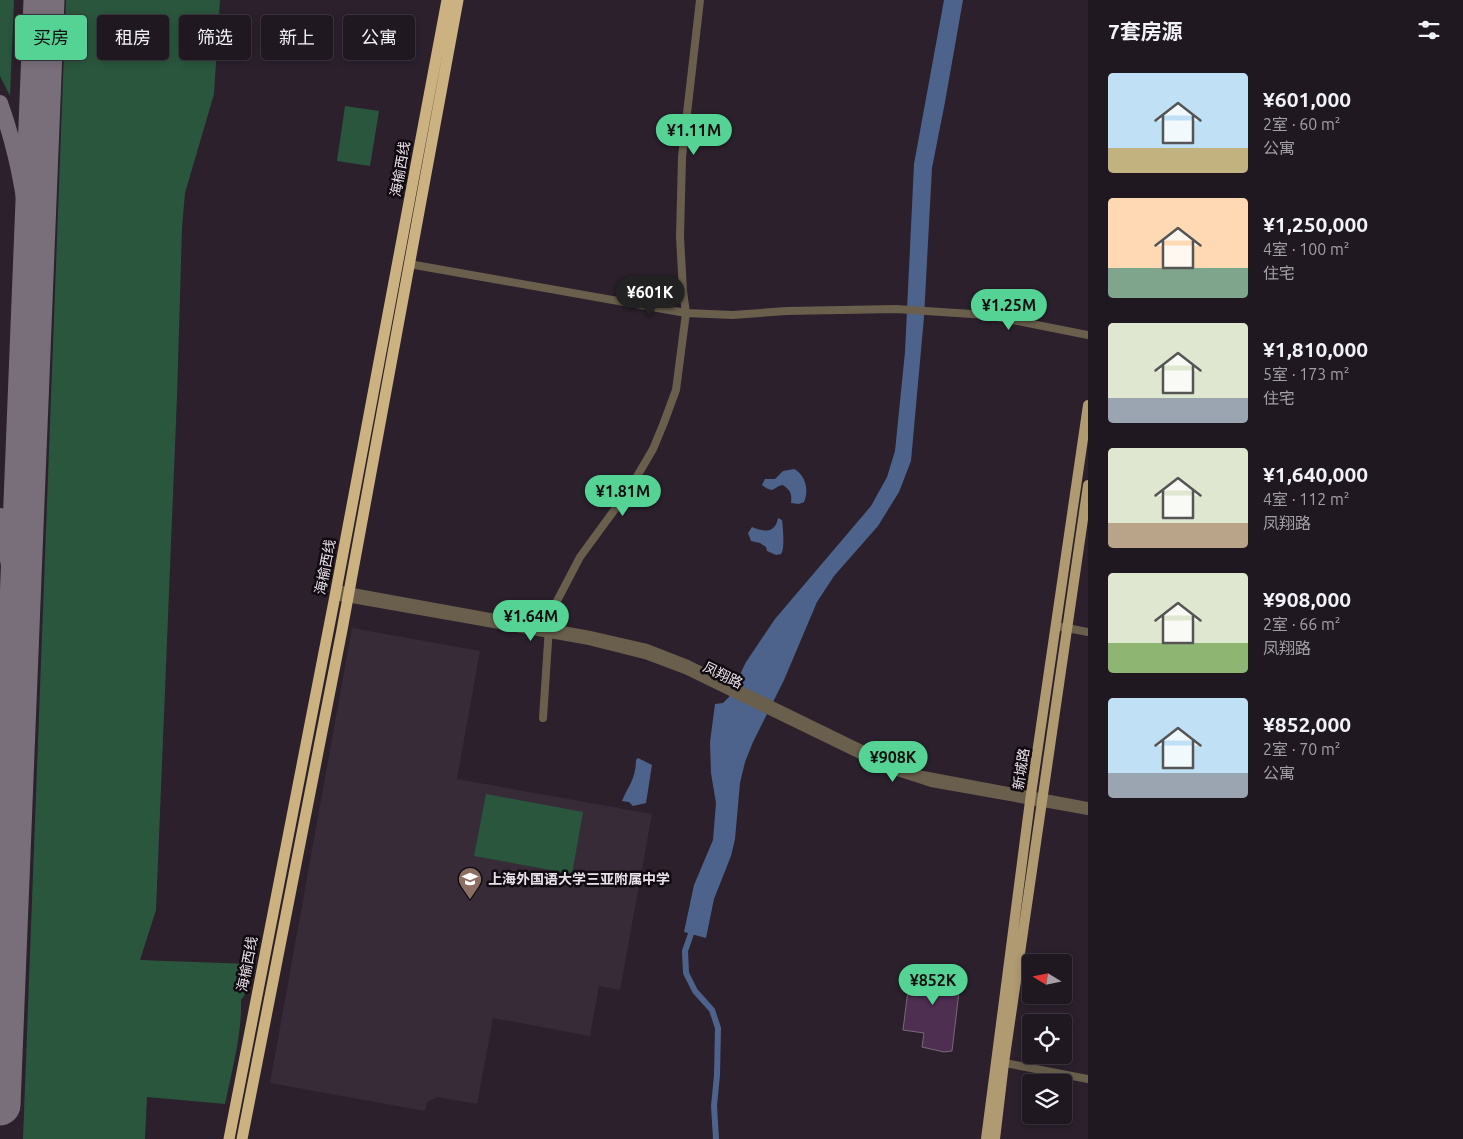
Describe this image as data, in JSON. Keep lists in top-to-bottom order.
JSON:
{
  "streets": {
    "highway": ["海榆西线"],
    "main road": ["新城路"],
    "street": ["凤翔路"]
  },
  "crossings": [
    ["海榆西线", "凤翔路"],
    ["凤翔路", "新城路"]
  ],
  "places": {
    "school or university": ["上海外国语大学三亚附属中学"]
  },
  "north": "left",
  "page": {
    "heading": "7套房源",
    "chip": [
      "买房",
      "租房",
      "筛选",
      "新上",
      "公寓"
    ],
    "list": [
      {
        "name": "¥601,000",
        "note": "2室 · 60 m² · 公寓"
      },
      {
        "name": "¥1,250,000",
        "note": "4室 · 100 m² · 住宅"
      },
      {
        "name": "¥1,810,000",
        "note": "5室 · 173 m² · 住宅"
      },
      {
        "name": "¥1,640,000",
        "note": "4室 · 112 m² · 凤翔路"
      },
      {
        "name": "¥908,000",
        "note": "2室 · 66 m² · 凤翔路"
      },
      {
        "name": "¥852,000",
        "note": "2室 · 70 m² · 公寓"
      }
    ],
    "price": [
      "¥1.11M",
      "¥601K",
      "¥1.25M",
      "¥1.81M",
      "¥1.64M",
      "¥908K",
      "¥852K"
    ]
  }
}
